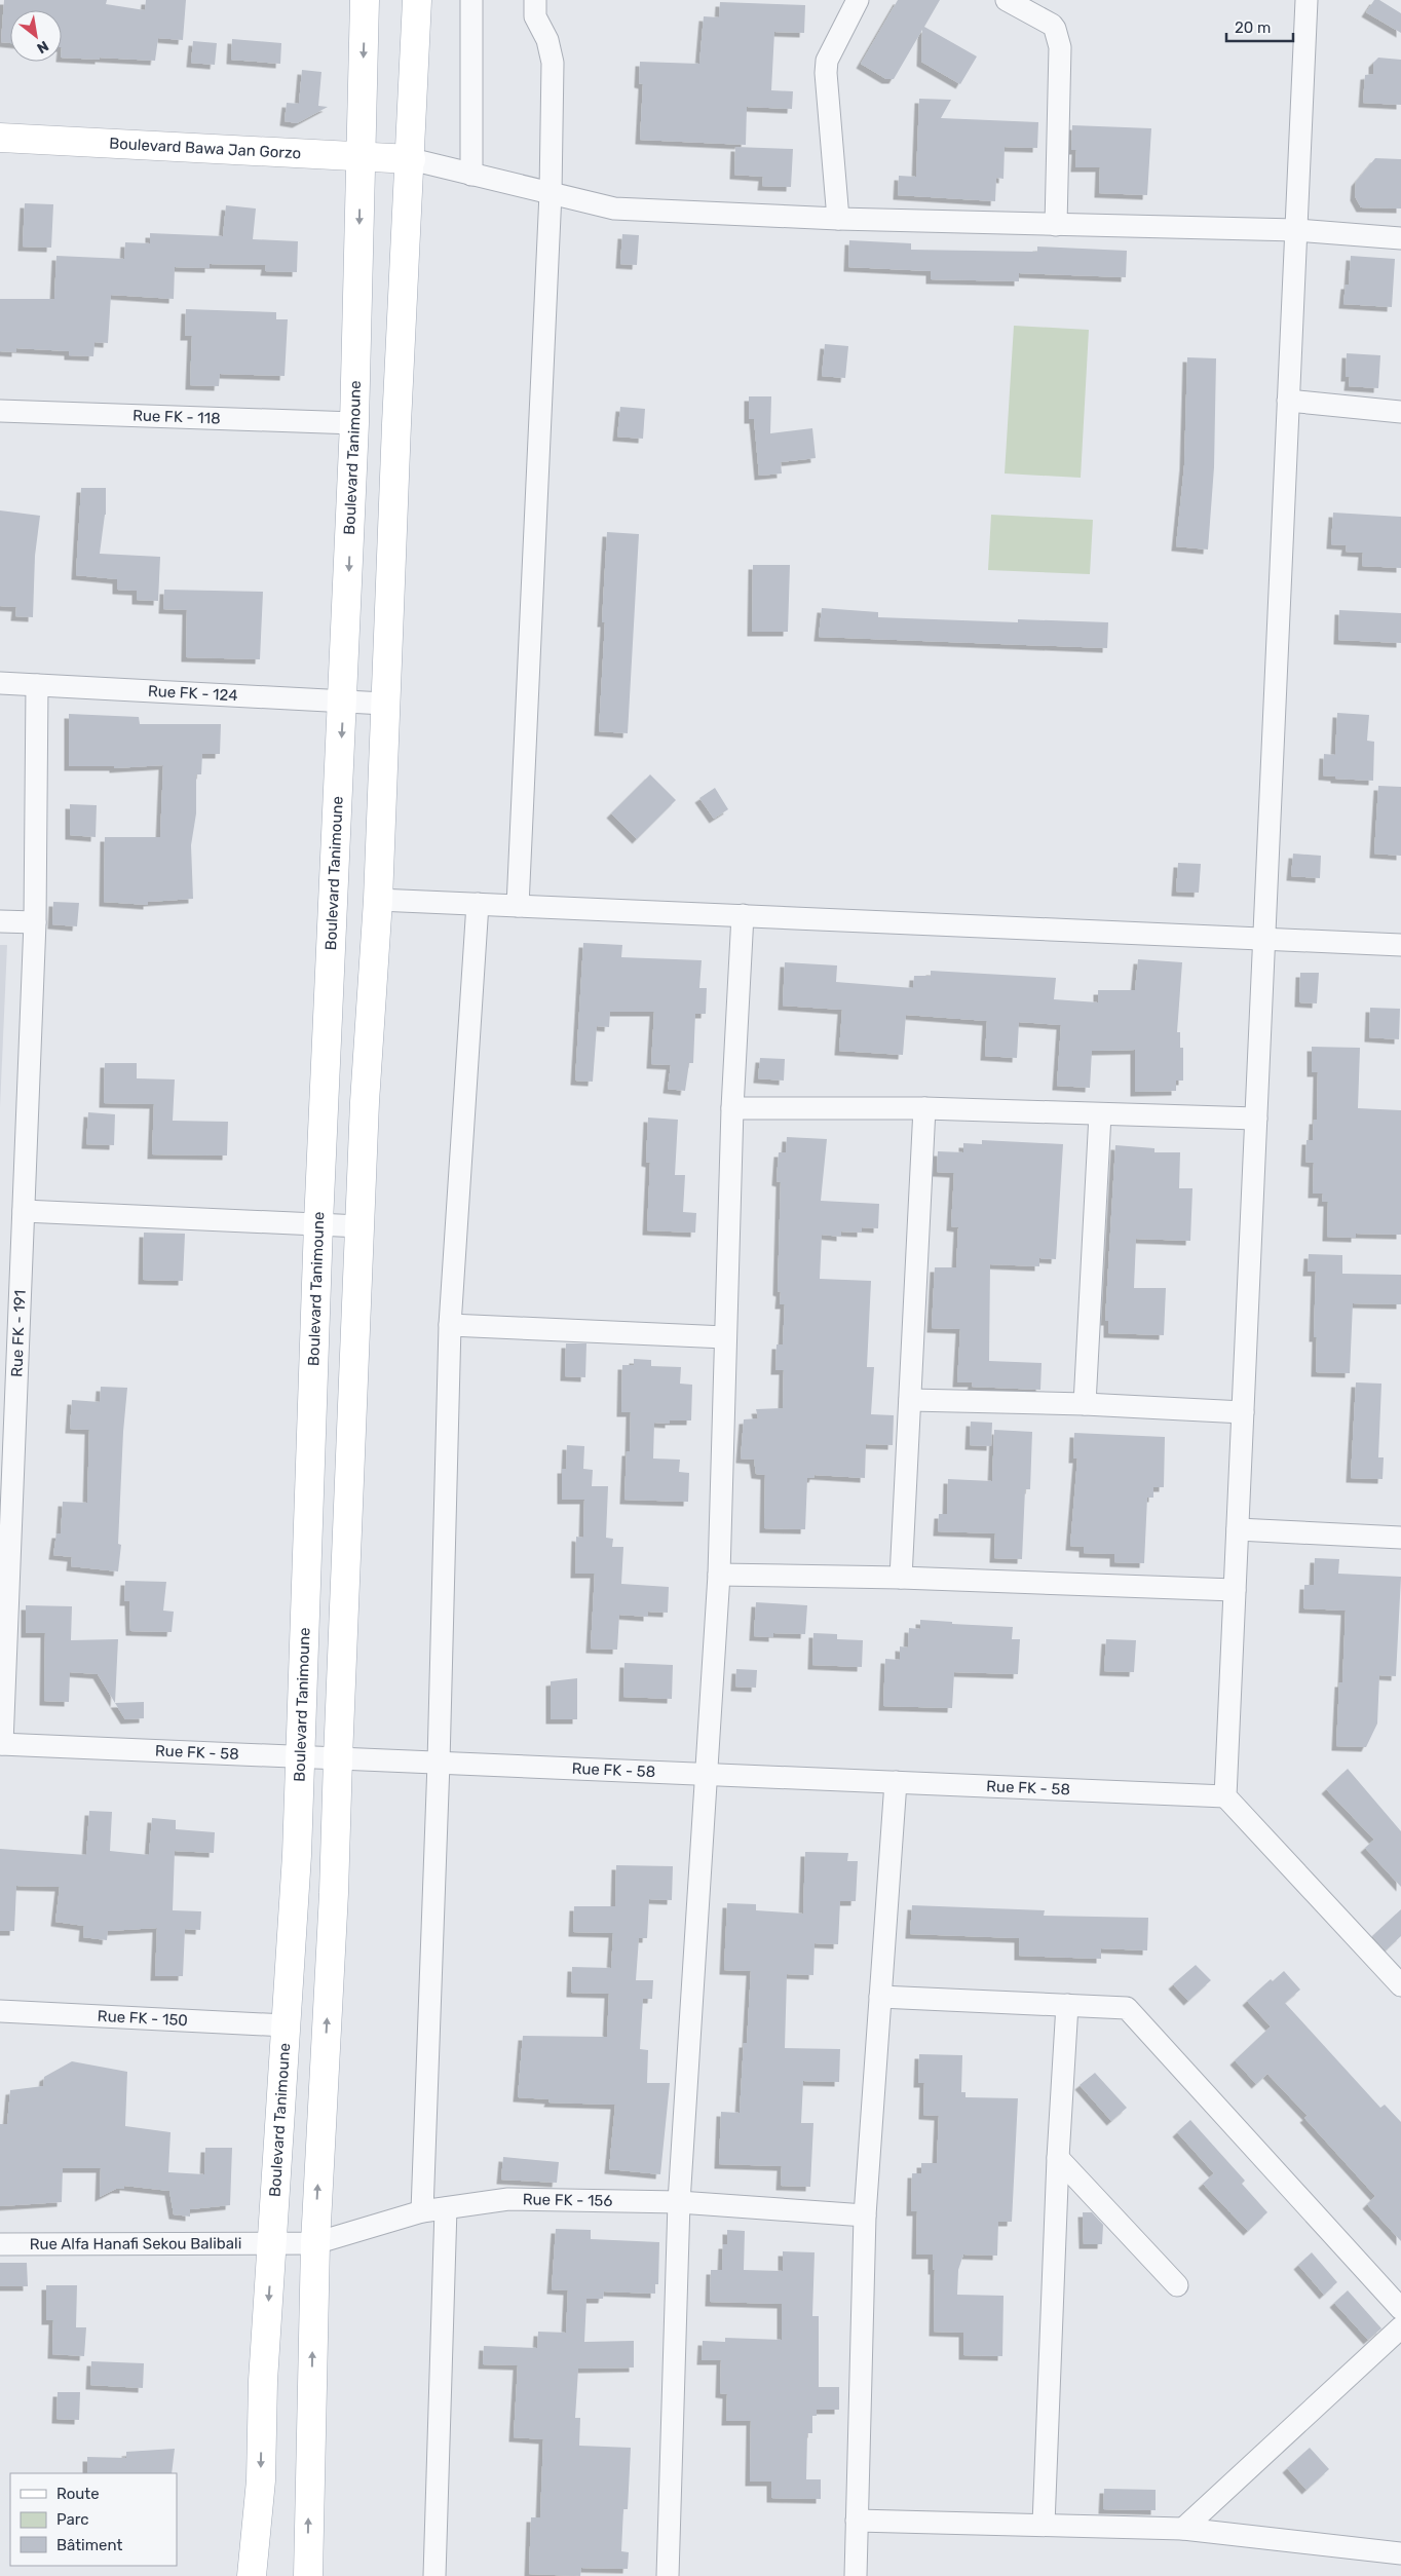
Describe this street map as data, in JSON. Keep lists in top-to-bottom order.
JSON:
{
  "streets": {
    "main road": ["Boulevard Bawa Jan Gorzo", "Boulevard Tanimoune"],
    "street": [
      "Rue FK - 118",
      "Rue FK - 124",
      "Rue FK - 191",
      "Rue FK - 58",
      "Rue FK - 150",
      "Rue FK - 156",
      "Rue Alfa Hanafi Sekou Balibali"
    ]
  },
  "crossings": [
    ["Boulevard Bawa Jan Gorzo", "Boulevard Tanimoune"],
    ["Rue FK - 118", "Boulevard Tanimoune"],
    ["Boulevard Tanimoune", "Rue FK - 124"],
    ["Boulevard Tanimoune", "Rue FK - 58"],
    ["Boulevard Tanimoune", "Rue FK - 150"],
    ["Boulevard Tanimoune", "Rue FK - 156"],
    ["Boulevard Tanimoune", "Rue Alfa Hanafi Sekou Balibali"],
    ["Rue FK - 124", "Rue FK - 191"],
    ["Rue FK - 191", "Rue FK - 58"],
    ["Rue FK - 156", "Rue Alfa Hanafi Sekou Balibali"]
  ],
  "legend": ["Route", "Parc", "Bâtiment"],
  "scale_bar": "20 m",
  "north": "bottom right"
}
